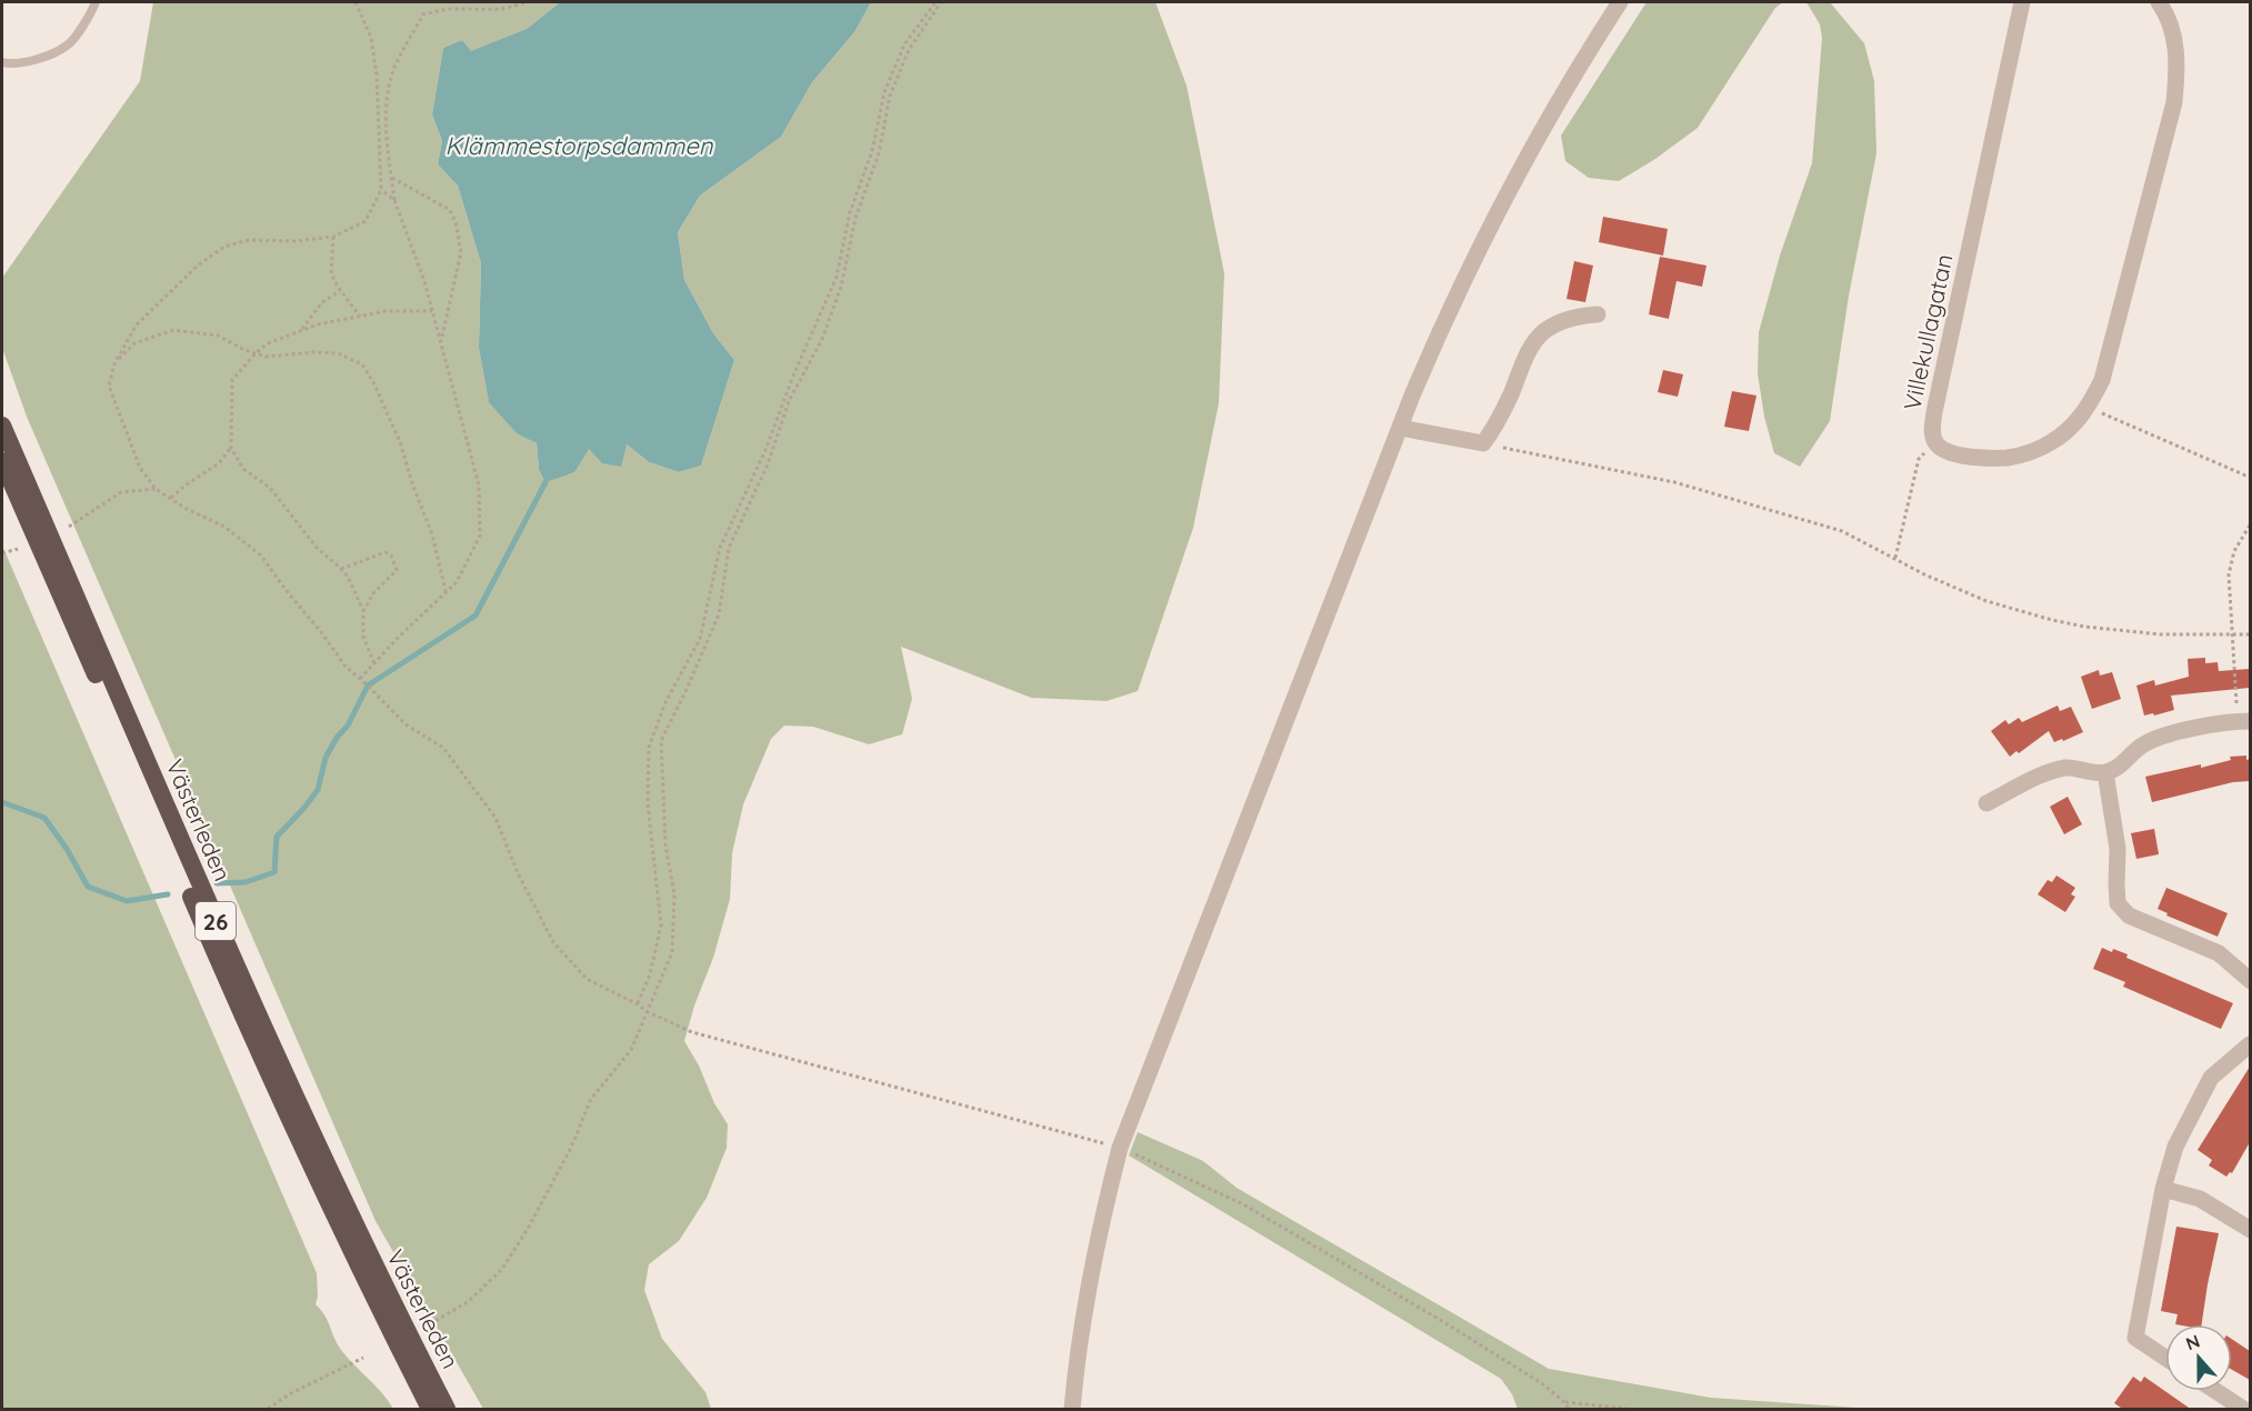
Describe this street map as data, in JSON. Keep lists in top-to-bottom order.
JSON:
{
  "streets": {
    "highway": ["Västerleden", "26"],
    "street": ["Villekullagatan"]
  },
  "water": ["Klämmestorpsdammen"],
  "north": "top"
}
